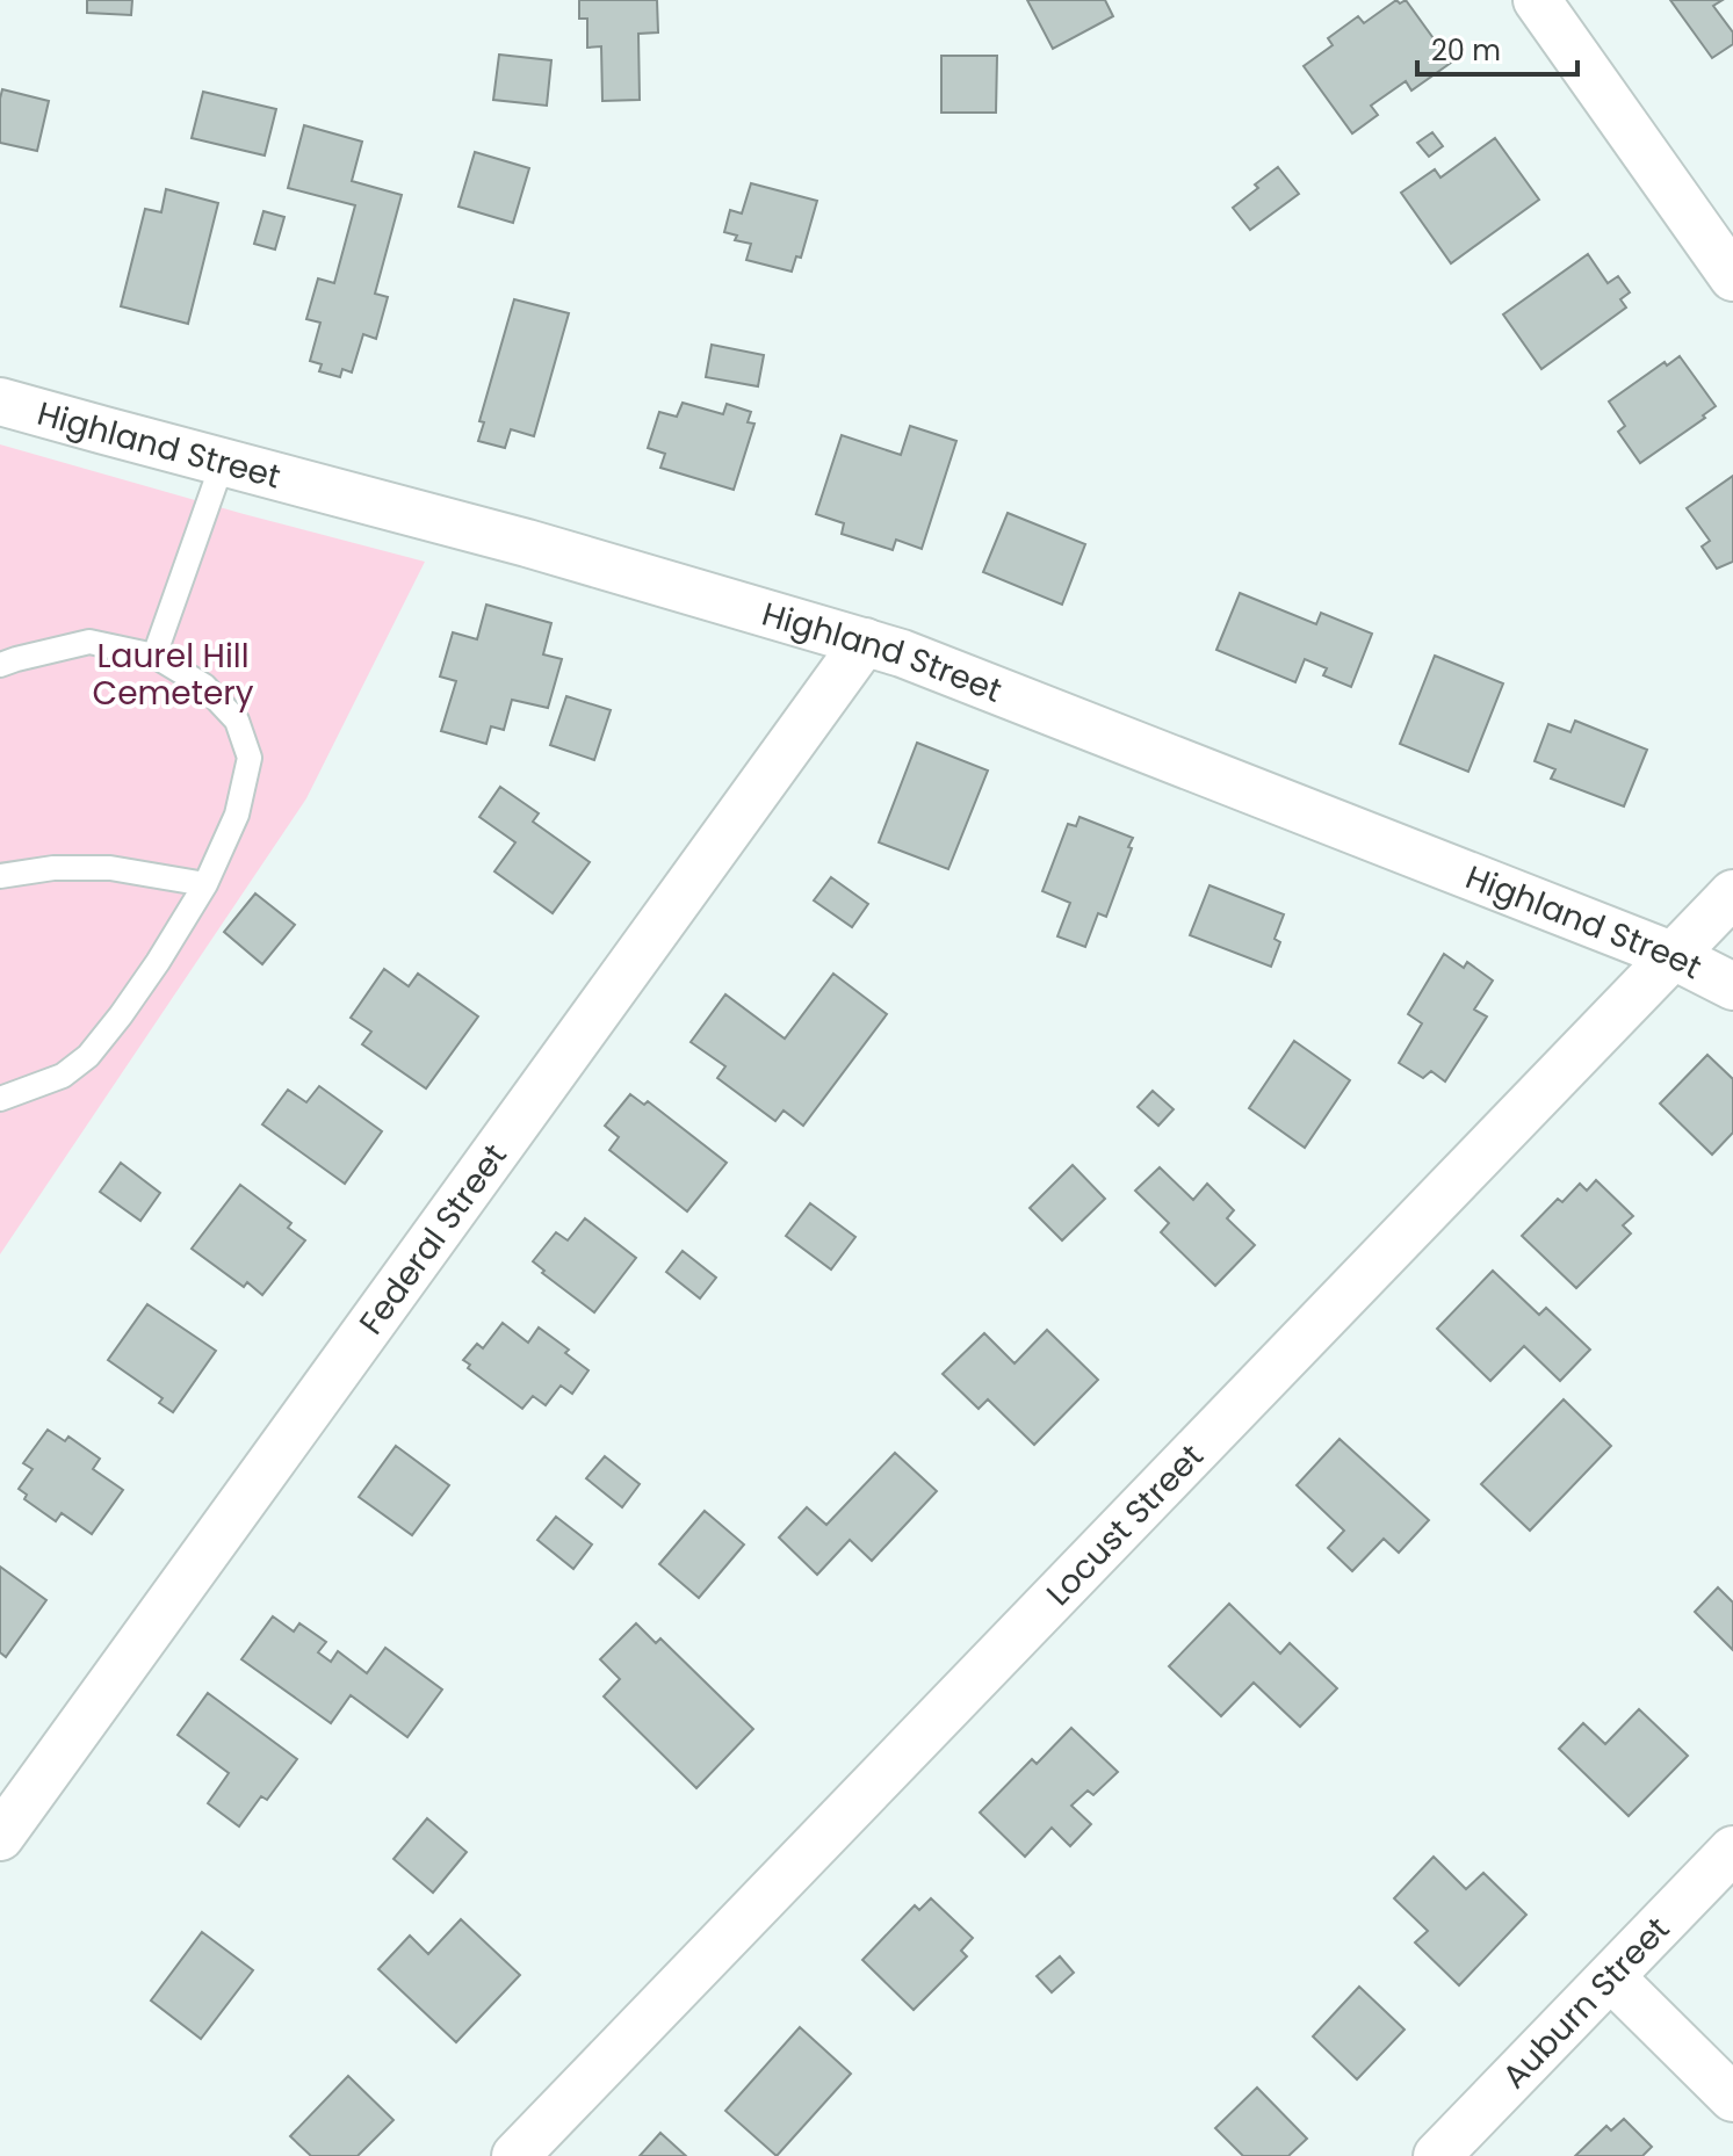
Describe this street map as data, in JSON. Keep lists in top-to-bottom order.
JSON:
{
  "streets": {
    "street": [
      "Highland Street",
      "Federal Street",
      "Locust Street",
      "Auburn Street"
    ]
  },
  "crossings": [
    ["Highland Street", "Federal Street"],
    ["Highland Street", "Locust Street"]
  ],
  "parks": ["Laurel Hill Cemetery"],
  "scale_bar": "20 m"
}
